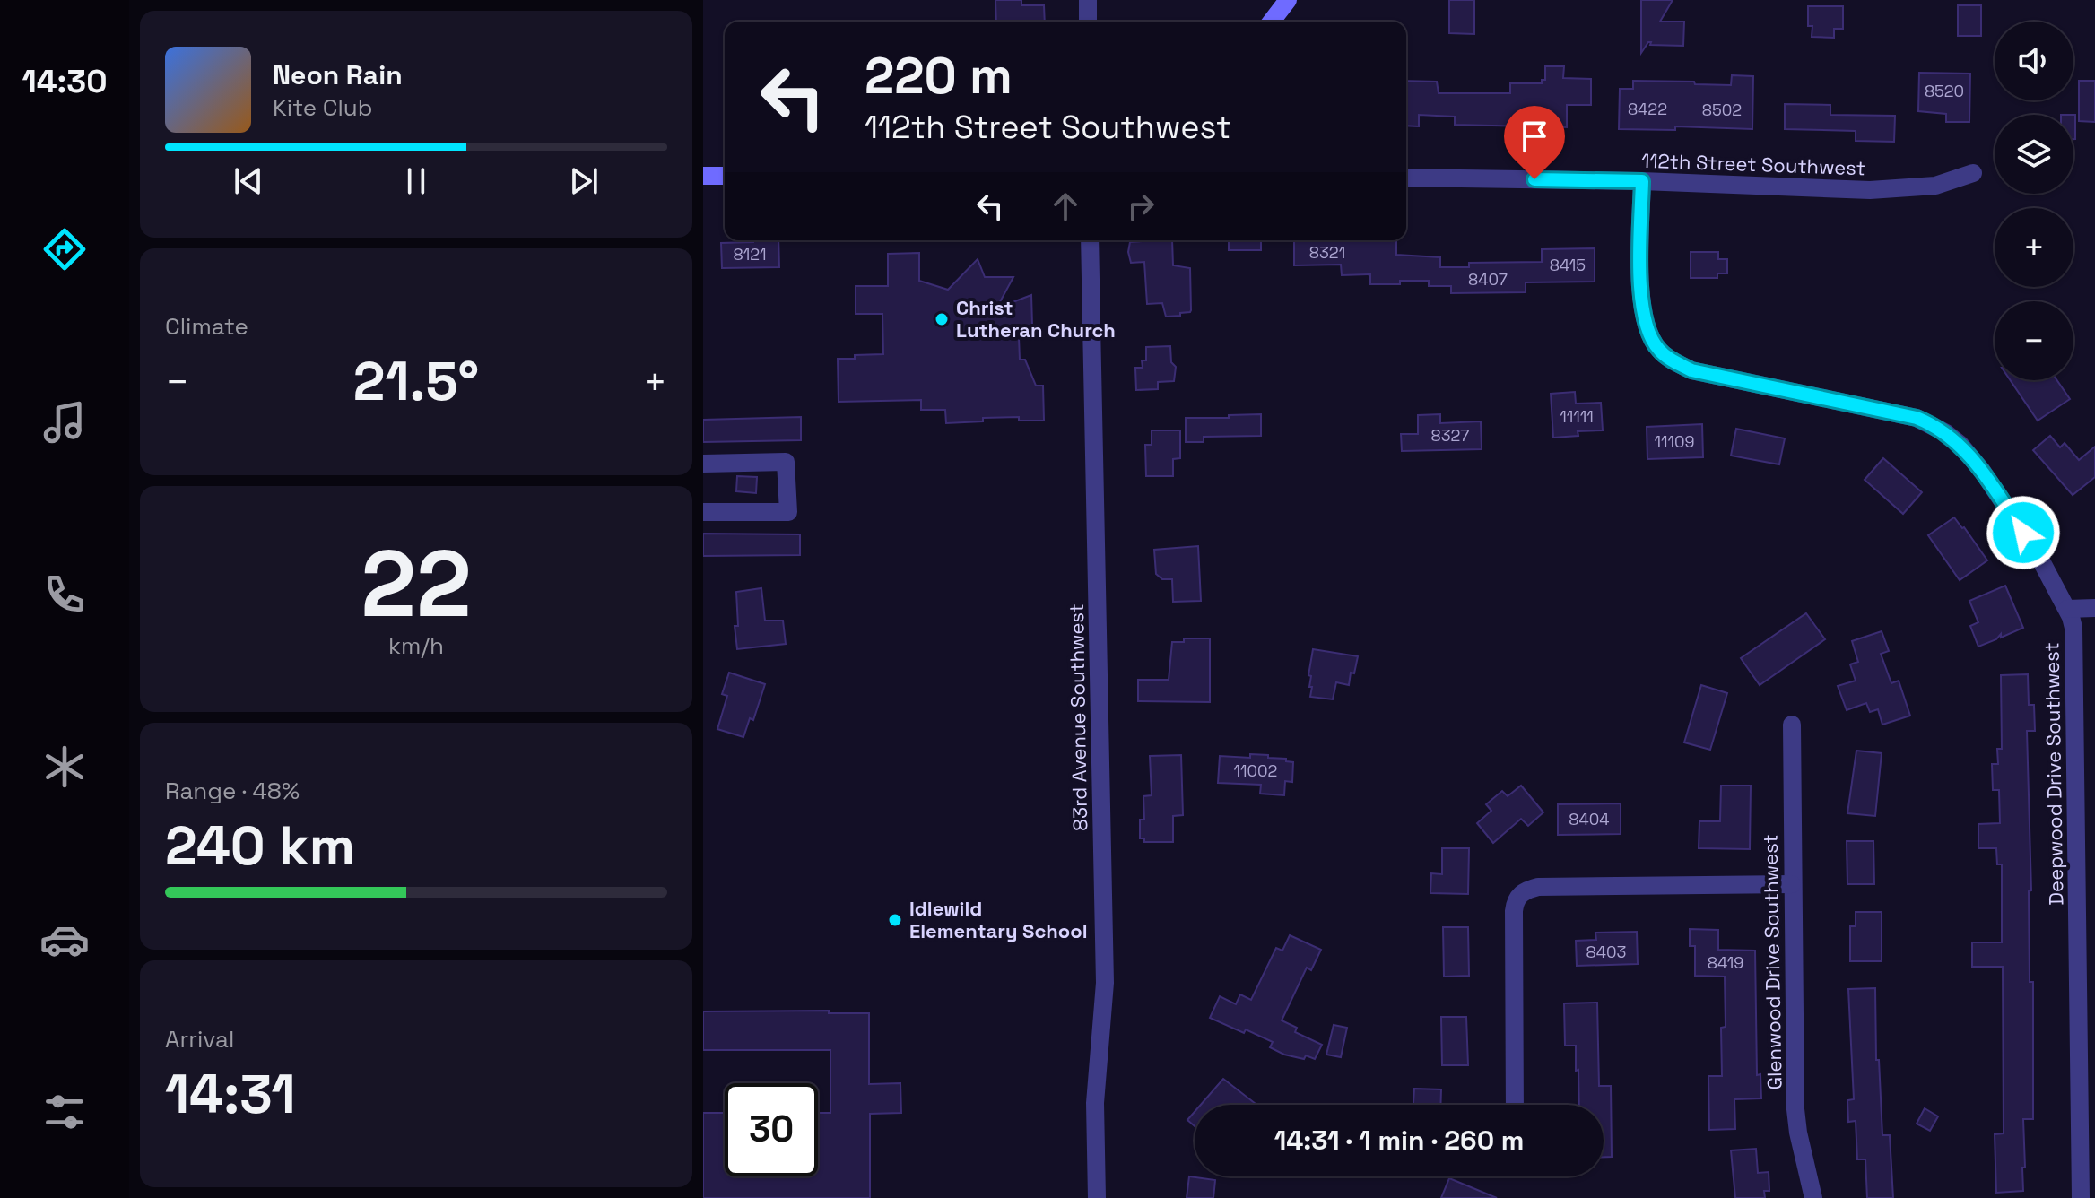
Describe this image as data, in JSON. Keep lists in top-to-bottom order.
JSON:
{
  "streets": {
    "street": [
      "112th Street Southwest",
      "83rd Avenue Southwest",
      "Deepwood Drive Southwest",
      "Glenwood Drive Southwest"
    ]
  },
  "crossings": [
    ["112th Street Southwest", "Deepwood Drive Southwest"]
  ],
  "places": ["Christ Lutheran Church", "Idlewild Elementary School"],
  "house_numbers": [
    "8520",
    "8422",
    "8502",
    "8321",
    "8121",
    "8415",
    "8407",
    "11111",
    "8327",
    "11109",
    "11002",
    "8404",
    "8403",
    "8419"
  ],
  "page": {
    "tabs": "14:30",
    "map_buttons": ["+", "−"],
    "turn": ["220 m", "112th Street Southwest"],
    "song": ["Neon Rain", "Kite Club"],
    "tile": [
      "Climate",
      ["22", "km/h"],
      ["Range · 48%", "240 km"],
      ["Arrival", "14:31"]
    ],
    "heat": ["−", "21.5°", "+"],
    "limit": "30",
    "trip": "14:31 · 1 min · 260 m"
  }
}
